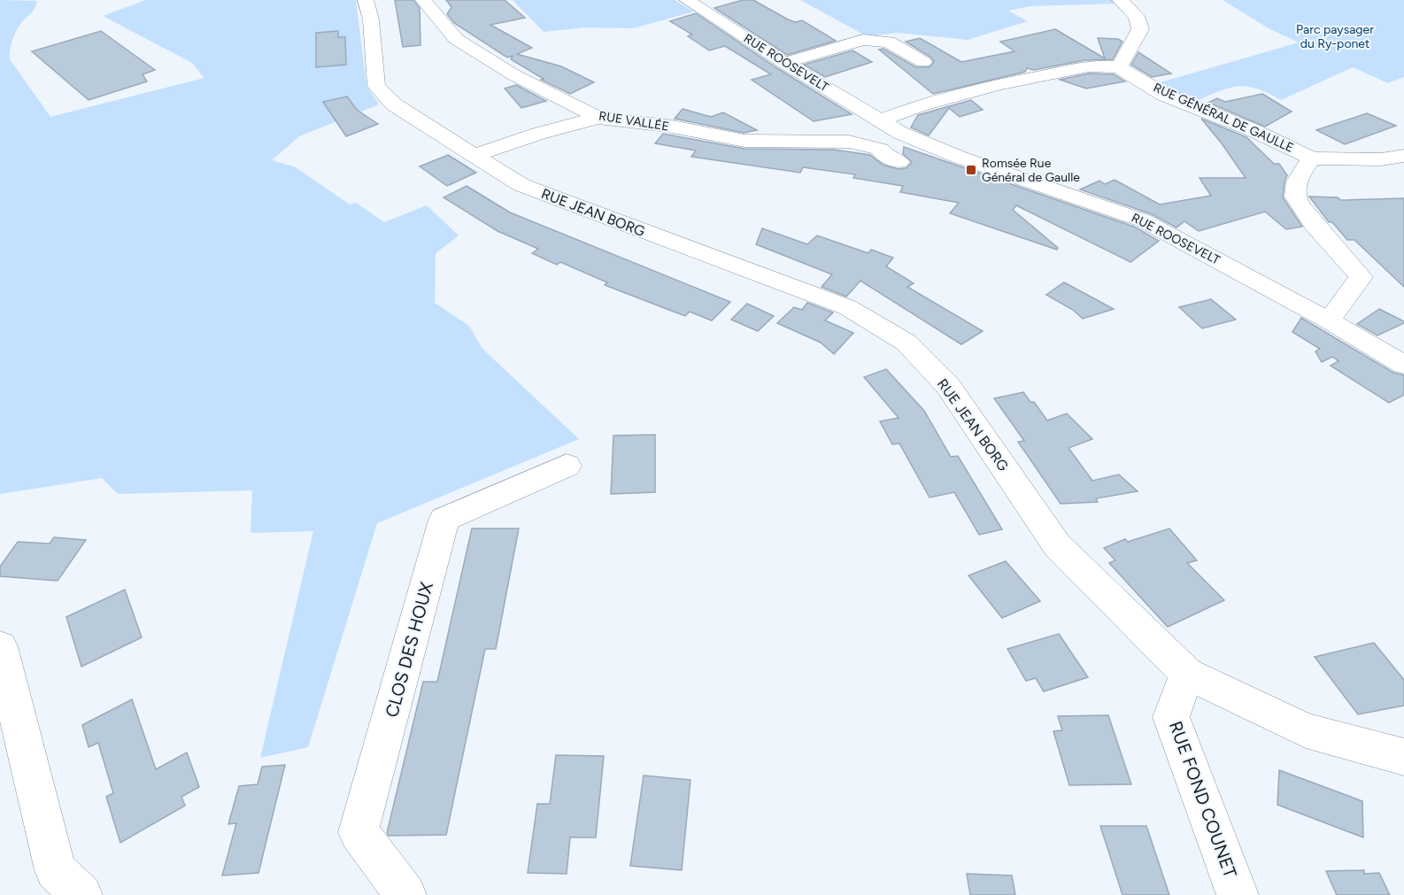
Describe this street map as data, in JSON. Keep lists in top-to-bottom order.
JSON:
{
  "streets": {
    "street": [
      "RUE ROOSEVELT",
      "RUE GÉNÉRAL DE GAULLE",
      "RUE VALLÉE",
      "RUE JEAN BORG",
      "CLOS DES HOUX",
      "RUE FOND COUNET"
    ]
  },
  "crossings": [
    ["RUE ROOSEVELT", "RUE GÉNÉRAL DE GAULLE"],
    ["RUE JEAN BORG", "RUE FOND COUNET"]
  ],
  "parks": ["Parc paysager du Ry-ponet"],
  "places": {
    "transit": ["Romsée Rue Général de Gaulle"]
  }
}
